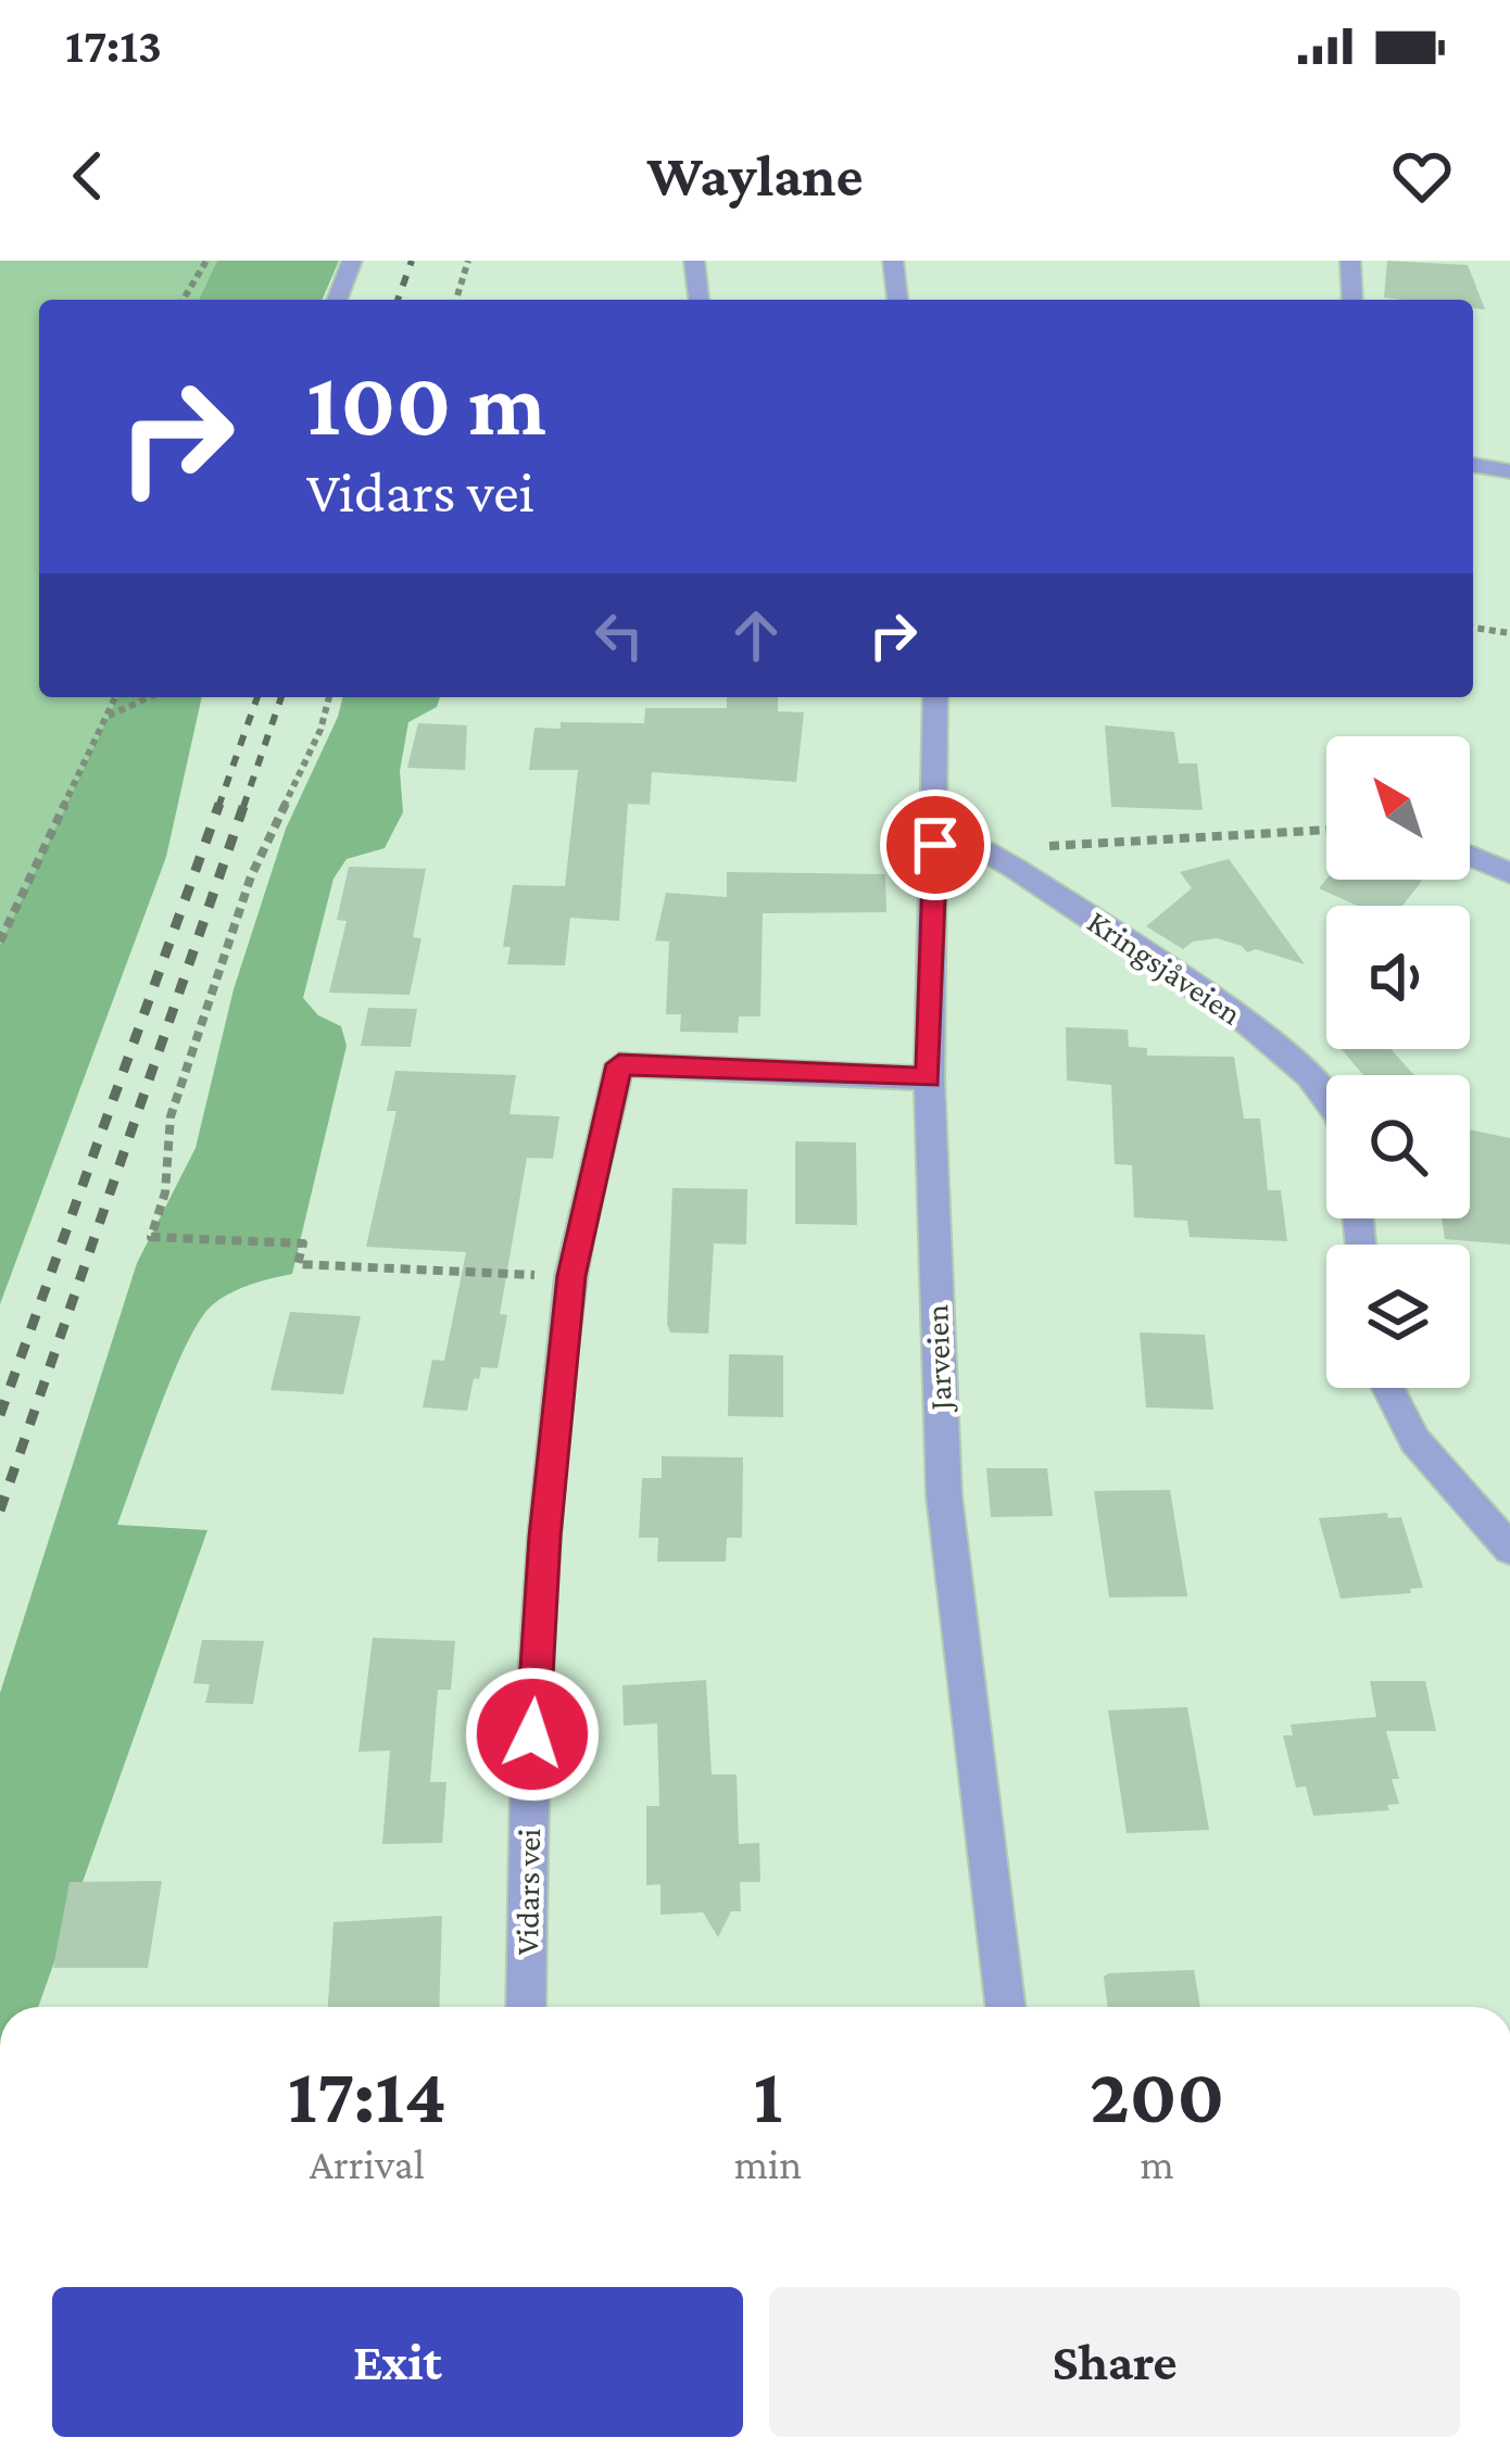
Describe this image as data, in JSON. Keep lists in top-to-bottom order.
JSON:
{
  "streets": {
    "street": ["Kringsjåveien", "Jarveien", "Vidars vei"]
  },
  "crossings": [
    ["Kringsjåveien", "Jarveien"],
    ["Jarveien", "Vidars vei"]
  ],
  "north": "top left",
  "page": {
    "status": "17:13",
    "header": "Waylane",
    "turn": ["100 m", "Vidars vei"],
    "eta": [
      "17:14",
      "Arrival",
      "1",
      "min",
      "200",
      "m"
    ],
    "buttons": ["Exit", "Share"]
  }
}
